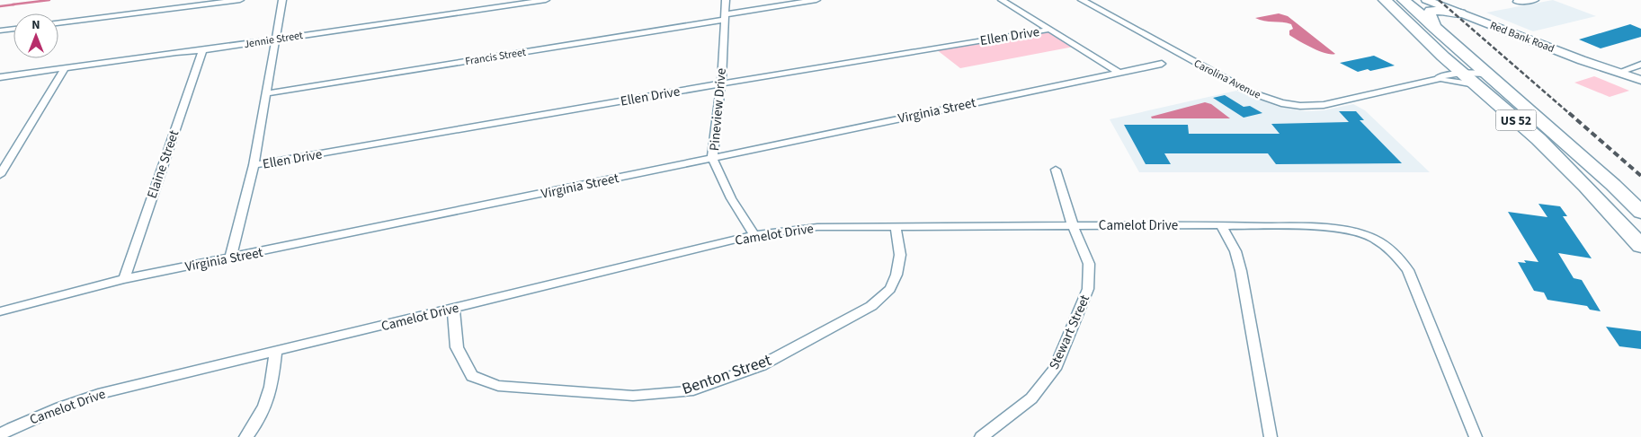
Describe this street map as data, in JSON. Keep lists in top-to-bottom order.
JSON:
{
  "streets": {
    "highway": ["US 52"],
    "main road": ["Red Bank Road"],
    "street": [
      "Ellen Drive",
      "Jennie Street",
      "Francis Street",
      "Carolina Avenue",
      "Pineview Drive",
      "Virginia Street",
      "Elaine Street",
      "Camelot Drive",
      "Stewart Street",
      "Benton Street"
    ]
  },
  "crossings": [
    ["Ellen Drive", "Pineview Drive"],
    ["Jennie Street", "Elaine Street"],
    ["Francis Street", "Pineview Drive"],
    ["Carolina Avenue", "US 52"],
    ["Pineview Drive", "Virginia Street"],
    ["Pineview Drive", "Camelot Drive"],
    ["Virginia Street", "Elaine Street"],
    ["Camelot Drive", "Stewart Street"],
    ["Camelot Drive", "Benton Street"]
  ],
  "north": "top"
}
